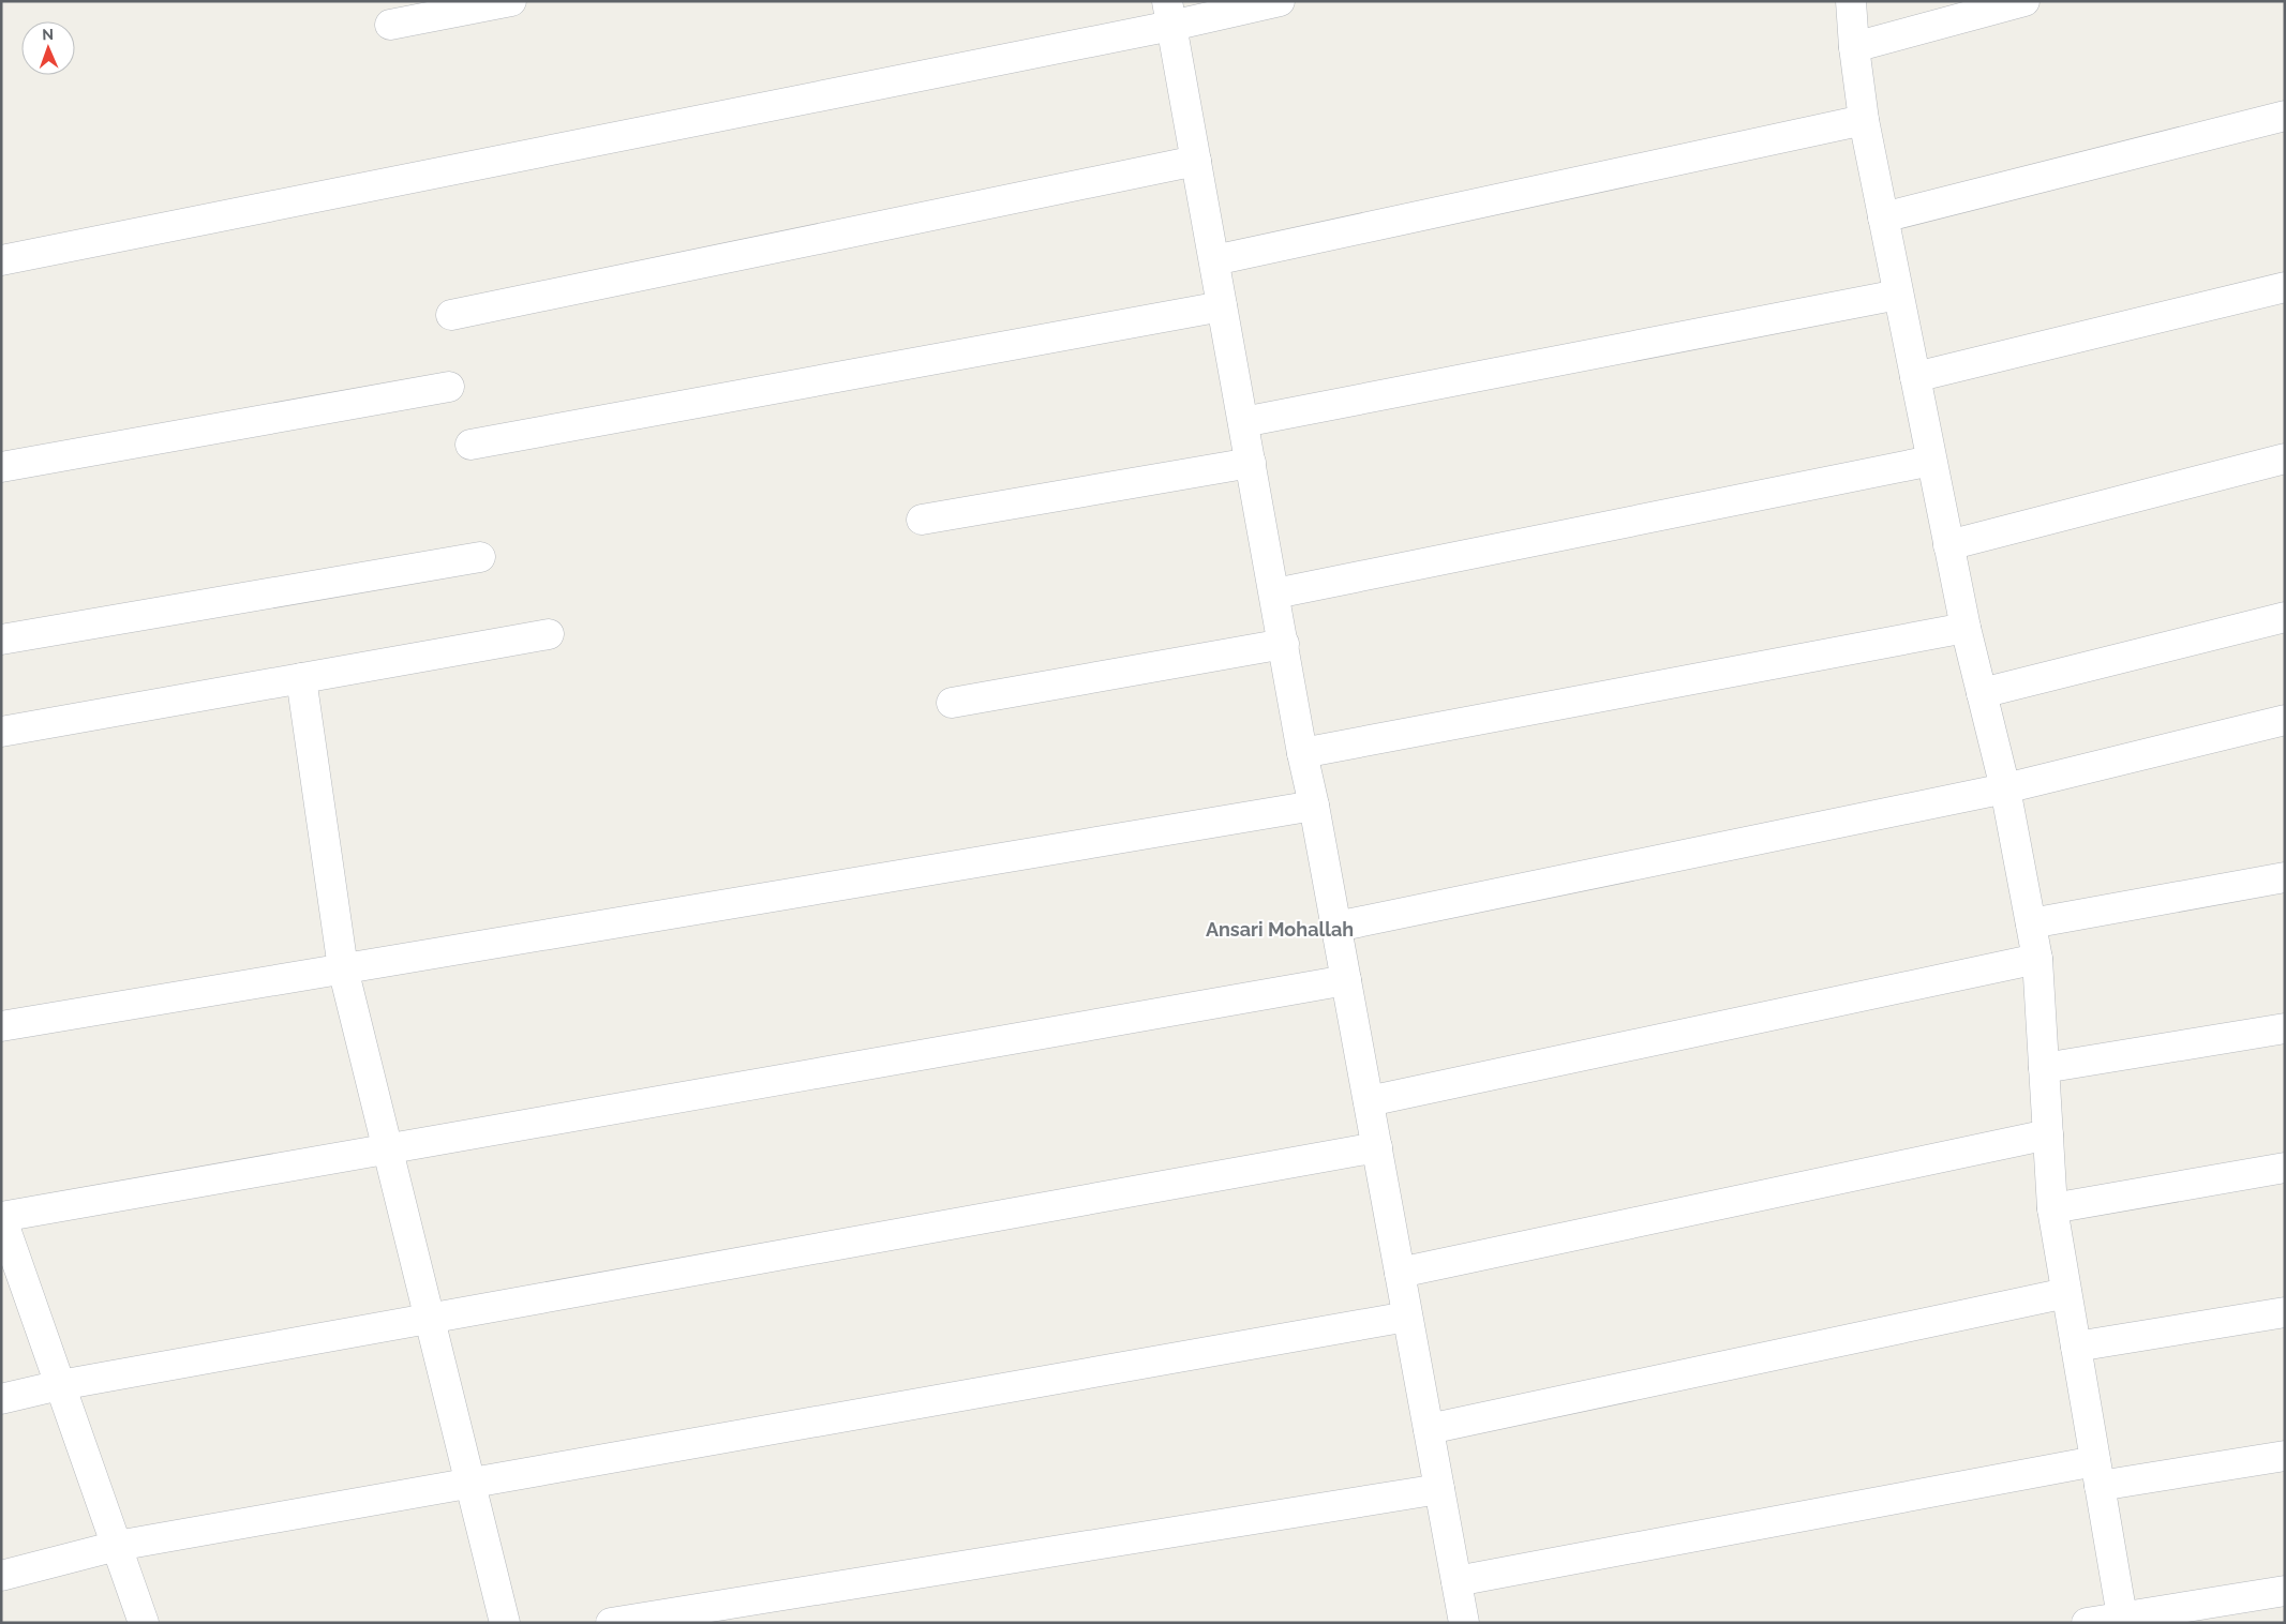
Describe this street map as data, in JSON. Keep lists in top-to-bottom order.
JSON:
{
  "districts": ["Ansari Mohallah"],
  "north": "top"
}
